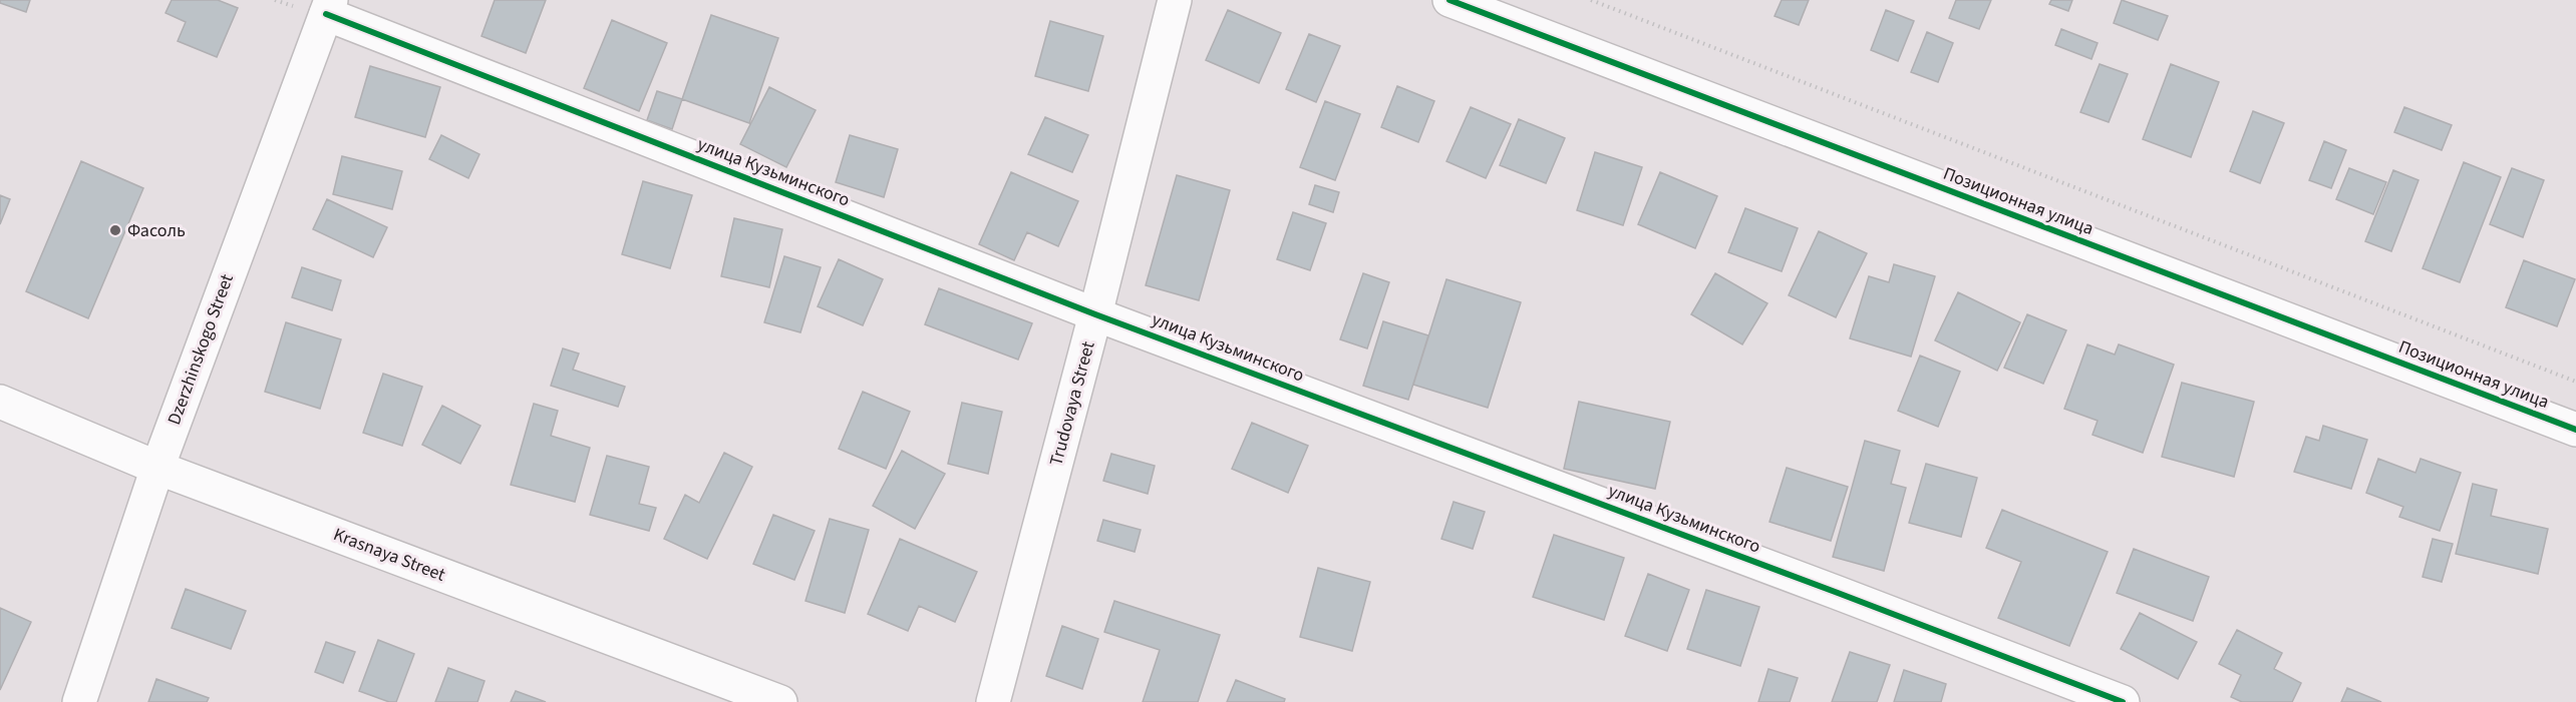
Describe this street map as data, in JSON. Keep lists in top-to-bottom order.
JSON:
{
  "streets": {
    "street": [
      "улица Кузьминского",
      "Позиционная улица",
      "Dzerzhinskogo Street",
      "Trudovaya Street",
      "Krasnaya Street"
    ]
  },
  "crossings": [
    ["улица Кузьминского", "Dzerzhinskogo Street"],
    ["улица Кузьминского", "Trudovaya Street"],
    ["Dzerzhinskogo Street", "Krasnaya Street"]
  ],
  "places": ["Фасоль"]
}
